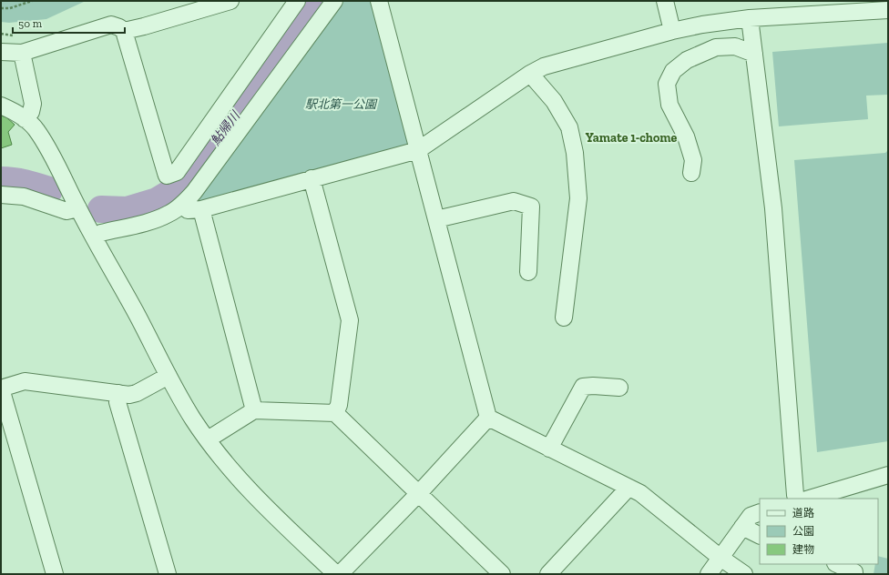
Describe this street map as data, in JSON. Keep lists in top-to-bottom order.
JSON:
{
  "districts": ["Yamate 1-chome"],
  "water": ["鮎帰川"],
  "parks": ["駅北第一公園"],
  "legend": ["道路", "公園", "建物"],
  "scale_bar": "50 m"
}
